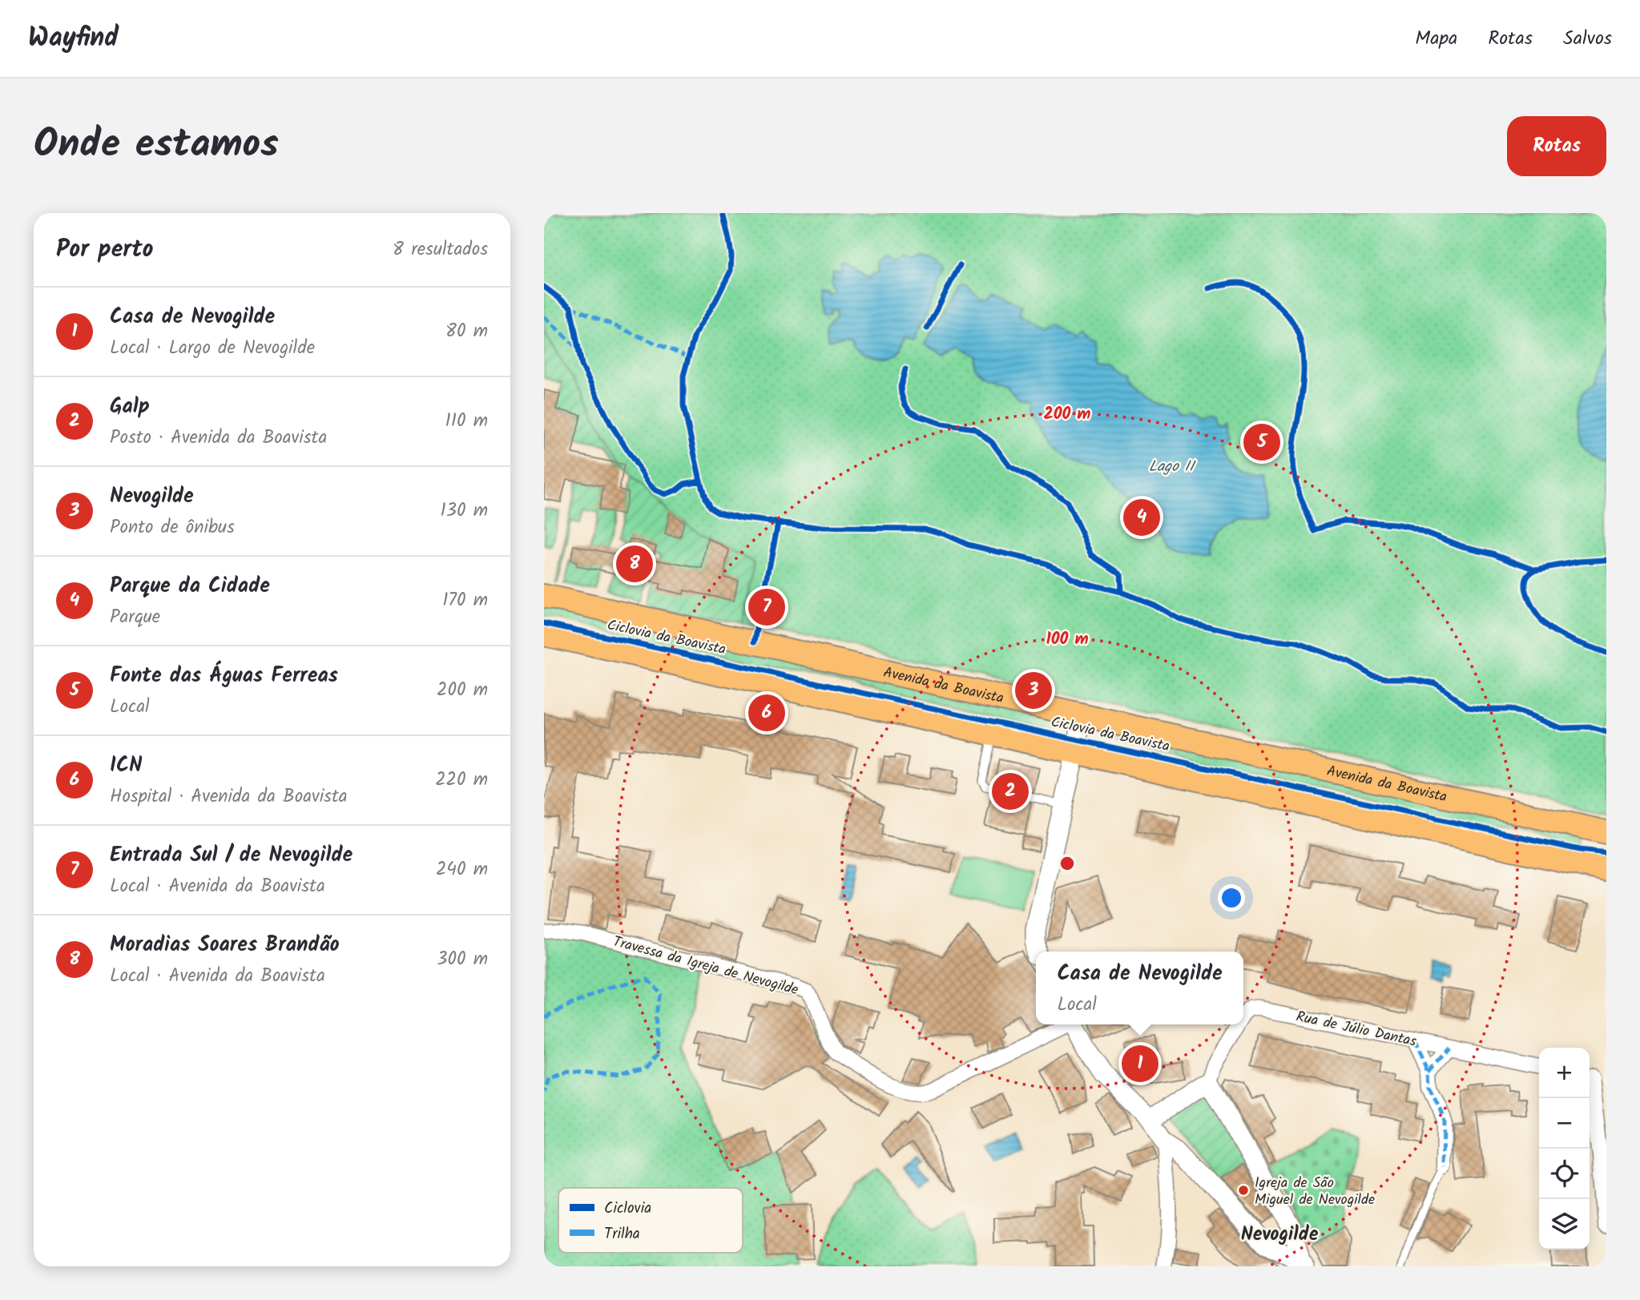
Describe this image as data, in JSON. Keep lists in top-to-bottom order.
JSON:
{
  "streets": {
    "main road": ["Avenida da Boavista"],
    "street": ["Travessa da Igreja de Nevogilde", "Rua de Júlio Dantas"],
    "cycle path": ["Ciclovia da Boavista"]
  },
  "districts": ["Nevogilde"],
  "water": ["Lago II"],
  "places": ["Igreja de São Miguel de Nevogilde"],
  "legend": ["Ciclovia", "Trilha"],
  "page": {
    "header": "Wayfind",
    "nav": ["Mapa", "Rotas", "Salvos"],
    "title": "Onde estamos",
    "buttons": "Rotas",
    "heading": ["Por perto", "8 resultados"],
    "list": [
      {
        "mark": "1",
        "name": "Casa de Nevogilde",
        "note": "Local · Largo de Nevogilde",
        "value": "80 m"
      },
      {
        "mark": "2",
        "name": "Galp",
        "note": "Posto · Avenida da Boavista",
        "value": "110 m"
      },
      {
        "mark": "3",
        "name": "Nevogilde",
        "note": "Ponto de ônibus",
        "value": "130 m"
      },
      {
        "mark": "4",
        "name": "Parque da Cidade",
        "note": "Parque",
        "value": "170 m"
      },
      {
        "mark": "5",
        "name": "Fonte das Águas Ferreas",
        "note": "Local",
        "value": "200 m"
      },
      {
        "mark": "6",
        "name": "ICN",
        "note": "Hospital · Avenida da Boavista",
        "value": "220 m"
      },
      {
        "mark": "7",
        "name": "Entrada Sul / de Nevogilde",
        "note": "Local · Avenida da Boavista",
        "value": "240 m"
      },
      {
        "mark": "8",
        "name": "Moradias Soares Brandão",
        "note": "Local · Avenida da Boavista",
        "value": "300 m"
      }
    ],
    "pins": [
      "5",
      "4",
      "8",
      "7",
      "3",
      "6",
      "2",
      "1"
    ],
    "popup": ["Casa de Nevogilde", "Local"],
    "map_buttons": ["+", "−"]
  },
  "rings": ["200 m", "100 m"]
}
